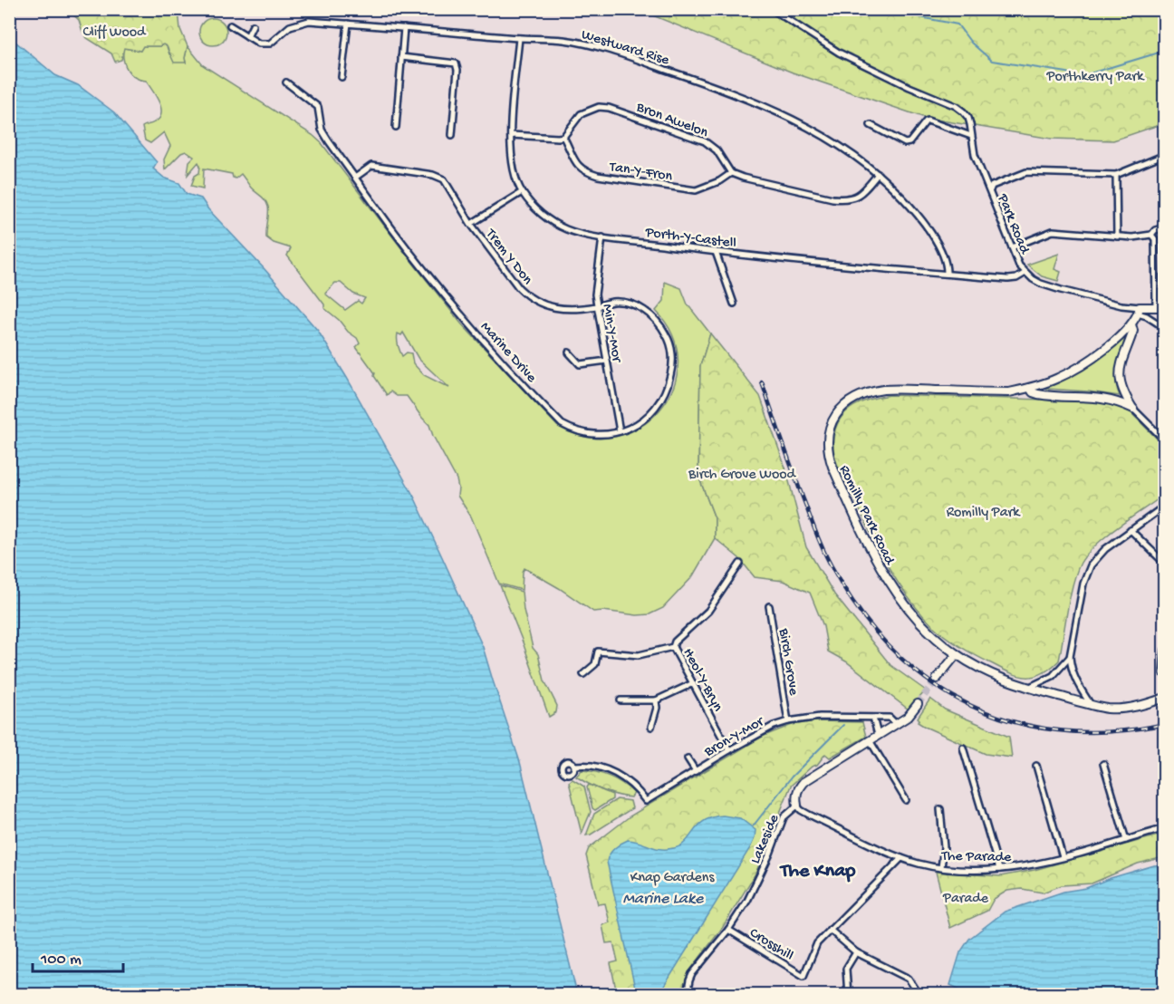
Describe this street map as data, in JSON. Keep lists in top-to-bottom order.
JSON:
{
  "streets": {
    "street": [
      "Westward Rise",
      "Bron Awelon",
      "Tan-Y-Fron",
      "Park Road",
      "Porth-Y-Castell",
      "Trem Y Don",
      "Min-Y-Mor",
      "Marine Drive",
      "Romilly Park Road",
      "Birch Grove",
      "Heol-Y-Bryn",
      "Bron-Y-Mor",
      "Lakeside",
      "The Parade",
      "Crosshill"
    ]
  },
  "crossings": [
    ["Westward Rise", "Porth-Y-Castell"],
    ["Bron Awelon", "Tan-Y-Fron"],
    ["Park Road", "Porth-Y-Castell"],
    ["Park Road", "Romilly Park Road"],
    ["Porth-Y-Castell", "Trem Y Don"],
    ["Porth-Y-Castell", "Min-Y-Mor"],
    ["Trem Y Don", "Min-Y-Mor"],
    ["Trem Y Don", "Marine Drive"],
    ["Min-Y-Mor", "Marine Drive"],
    ["Birch Grove", "Bron-Y-Mor"],
    ["Heol-Y-Bryn", "Bron-Y-Mor"],
    ["Bron-Y-Mor", "Lakeside"],
    ["Lakeside", "The Parade"],
    ["Lakeside", "Crosshill"]
  ],
  "districts": ["The Knap"],
  "water": ["Marine Lake"],
  "parks": [
    "Cliff Wood",
    "Porthkerry Park",
    "Birch Grove Wood",
    "Romilly Park",
    "Knap Gardens",
    "Parade"
  ],
  "scale_bar": "100 m"
}
